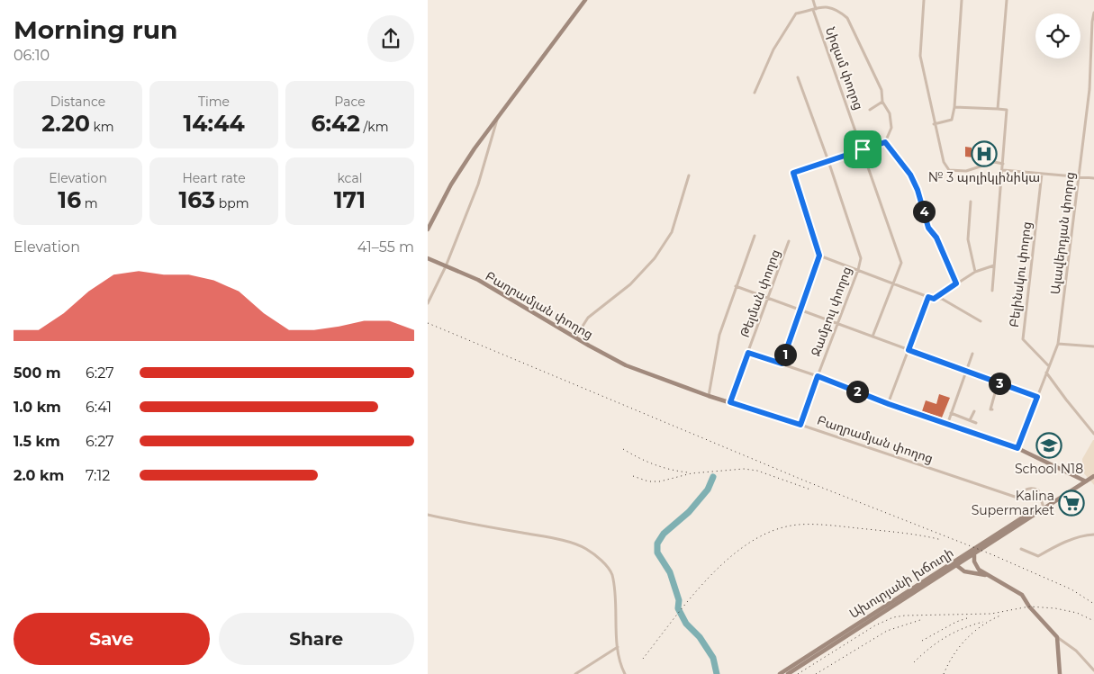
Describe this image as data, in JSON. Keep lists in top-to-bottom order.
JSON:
{
  "streets": {
    "street": [
      "Նիզամ փողոց",
      "Ալավերդյան փողոց",
      "Բելինսկու փողոց",
      "Թելման փողոց",
      "Բաղրամյան փողոց",
      "Ջամբուլ փողոց",
      "Ախուրյանի խճուղի"
    ]
  },
  "crossings": [
    ["Ալավերդյան փողոց", "Բելինսկու փողոց"],
    ["Թելման փողոց", "Բաղրամյան փողոց"],
    ["Բաղրամյան փողոց", "Ջամբուլ փողոց"],
    ["Բաղրամյան փողոց", "Ախուրյանի խճուղի"]
  ],
  "places": {
    "hospital": ["№ 3 պոլիկլինիկա"],
    "school or university": ["School N18"],
    "supermarket": ["Kalina Supermarket"]
  },
  "page": {
    "heading": ["Morning run", "06:10"],
    "stats": [
      ["Distance", "2.20 km"],
      ["Time", "14:44"],
      ["Pace", "6:42 /km"],
      ["Elevation", "16 m"],
      ["Heart rate", "163 bpm"],
      ["kcal", "171"]
    ],
    "pins": [
      "4",
      "1",
      "3",
      "2"
    ],
    "chart": ["Elevation", "41–55 m"],
    "list": [
      {
        "name": "500 m",
        "note": "6:27"
      },
      {
        "name": "1.0 km",
        "note": "6:41"
      },
      {
        "name": "1.5 km",
        "note": "6:27"
      },
      {
        "name": "2.0 km",
        "note": "7:12"
      }
    ],
    "buttons": ["Save", "Share"]
  }
}
